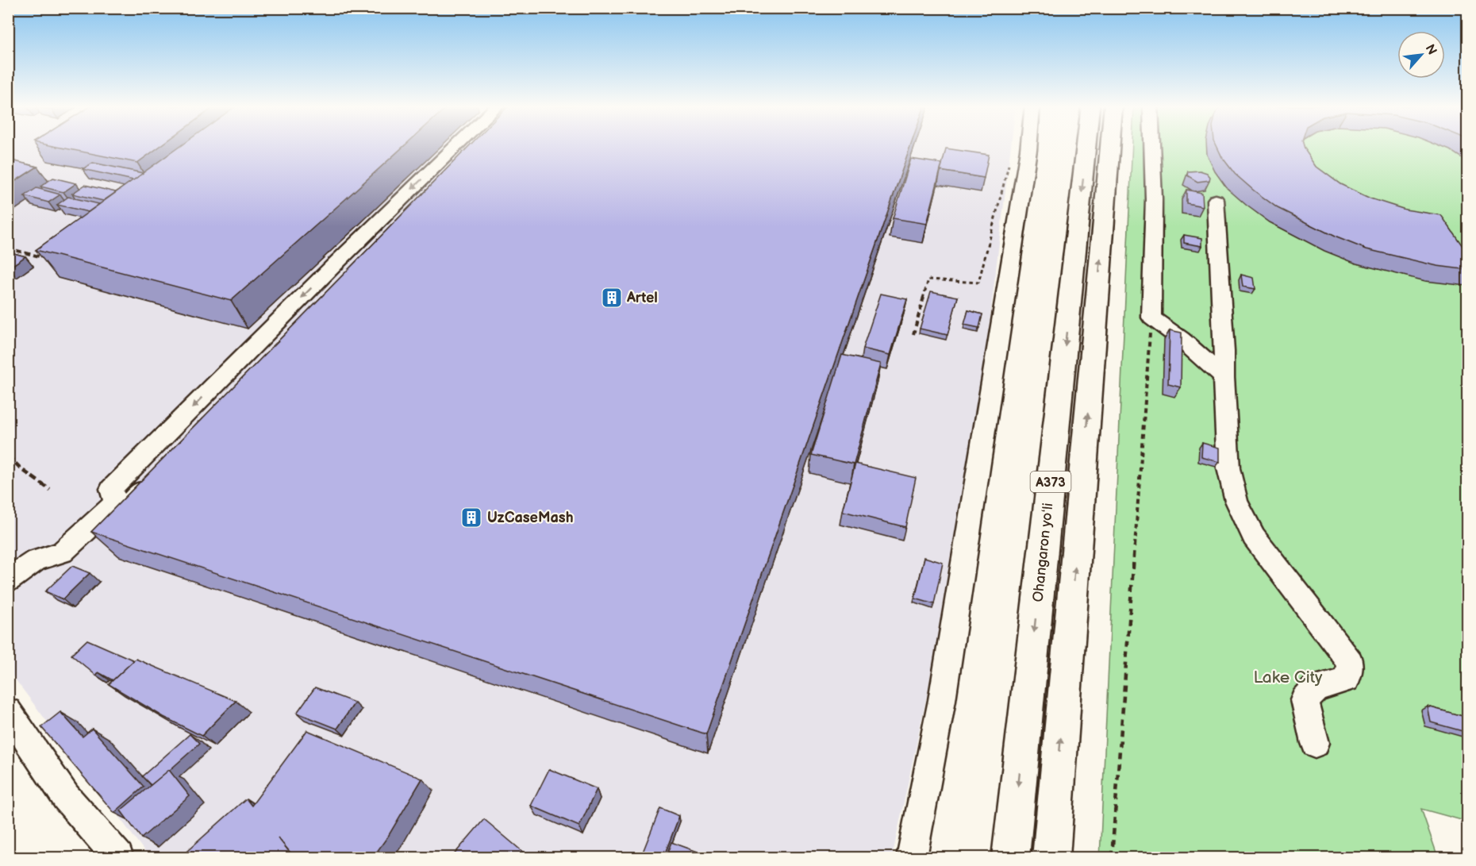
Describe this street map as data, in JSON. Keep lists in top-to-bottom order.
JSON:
{
  "streets": {
    "highway": ["A373", "Ohangaron yoʻli"]
  },
  "parks": ["Lake City"],
  "places": {
    "building": ["Artel", "UzCaseMash"]
  },
  "north": "top right"
}
